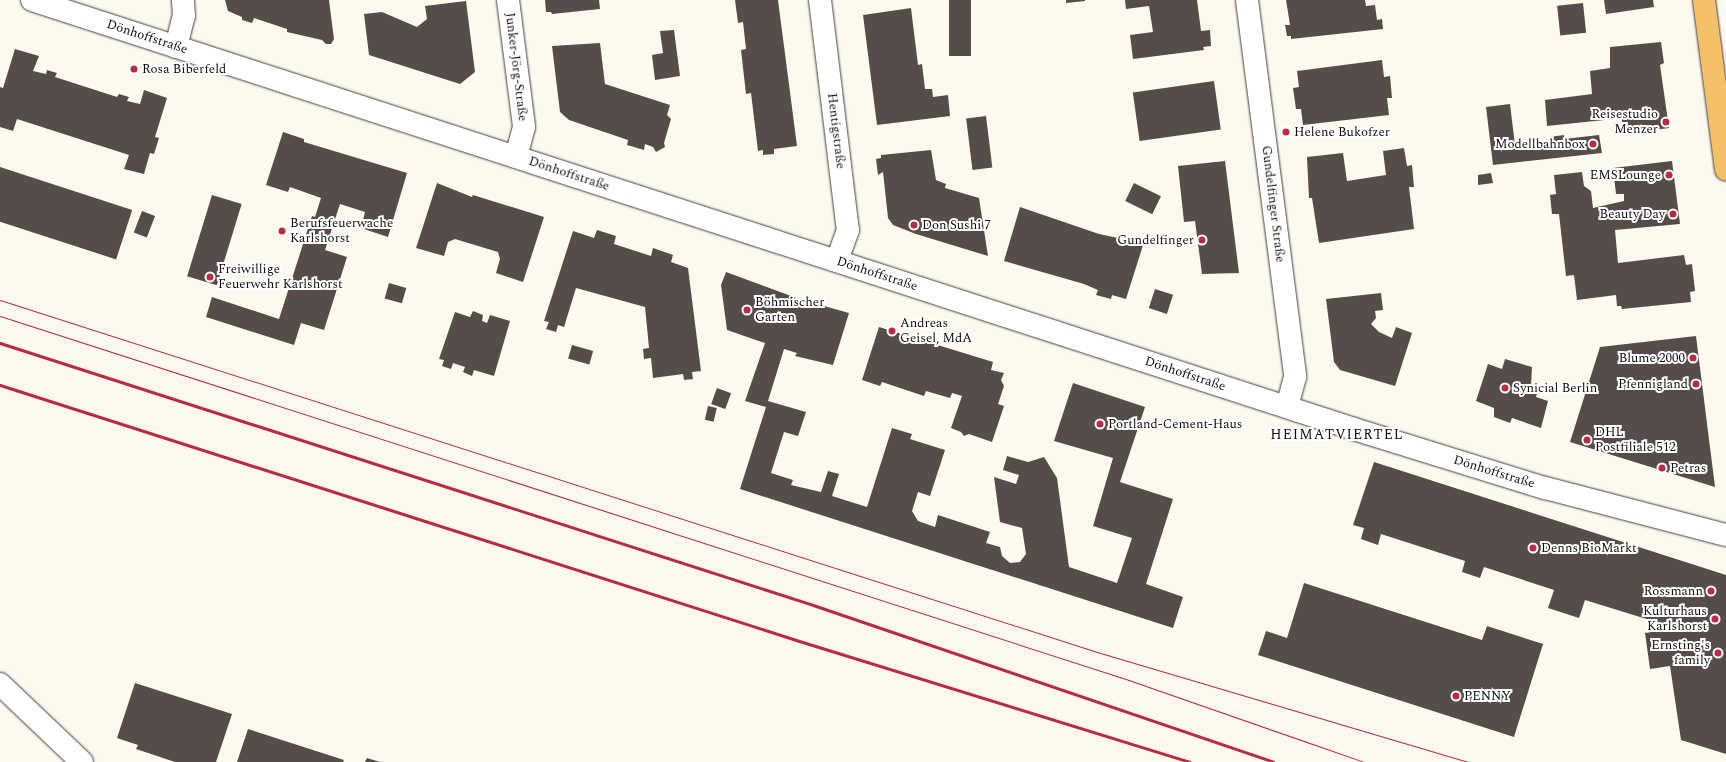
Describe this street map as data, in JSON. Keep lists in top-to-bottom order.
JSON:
{
  "streets": {
    "street": [
      "Dönhoffstraße",
      "Junker-Jörg-Straße",
      "Hentigstraße",
      "Gundelfinger Straße"
    ]
  },
  "crossings": [
    ["Dönhoffstraße", "Junker-Jörg-Straße"],
    ["Dönhoffstraße", "Hentigstraße"],
    ["Dönhoffstraße", "Gundelfinger Straße"]
  ],
  "districts": ["HEIMATVIERTEL"],
  "places": [
    "Rosa Biberfeld",
    "Reisestudio Menzer",
    "Helene Bukofzer",
    "Modellbahnbox",
    "EMSLounge",
    "Beauty Day",
    "Don Sushi 7",
    "Berufsfeuerwache Karlshorst",
    "Gundelfinger",
    "Freiwillige Feuerwehr Karlshorst",
    "Böhmischer Garten",
    "Andreas Geisel, MdA",
    "Blume 2000",
    "Pfennigland",
    "Synicial Berlin",
    "Portland-Cement-Haus",
    "DHL Postfiliale 512",
    "Petras",
    "Denns BioMarkt",
    "Rossmann",
    "Kulturhaus Karlshorst",
    "Ernsting's family",
    "PENNY"
  ]
}
